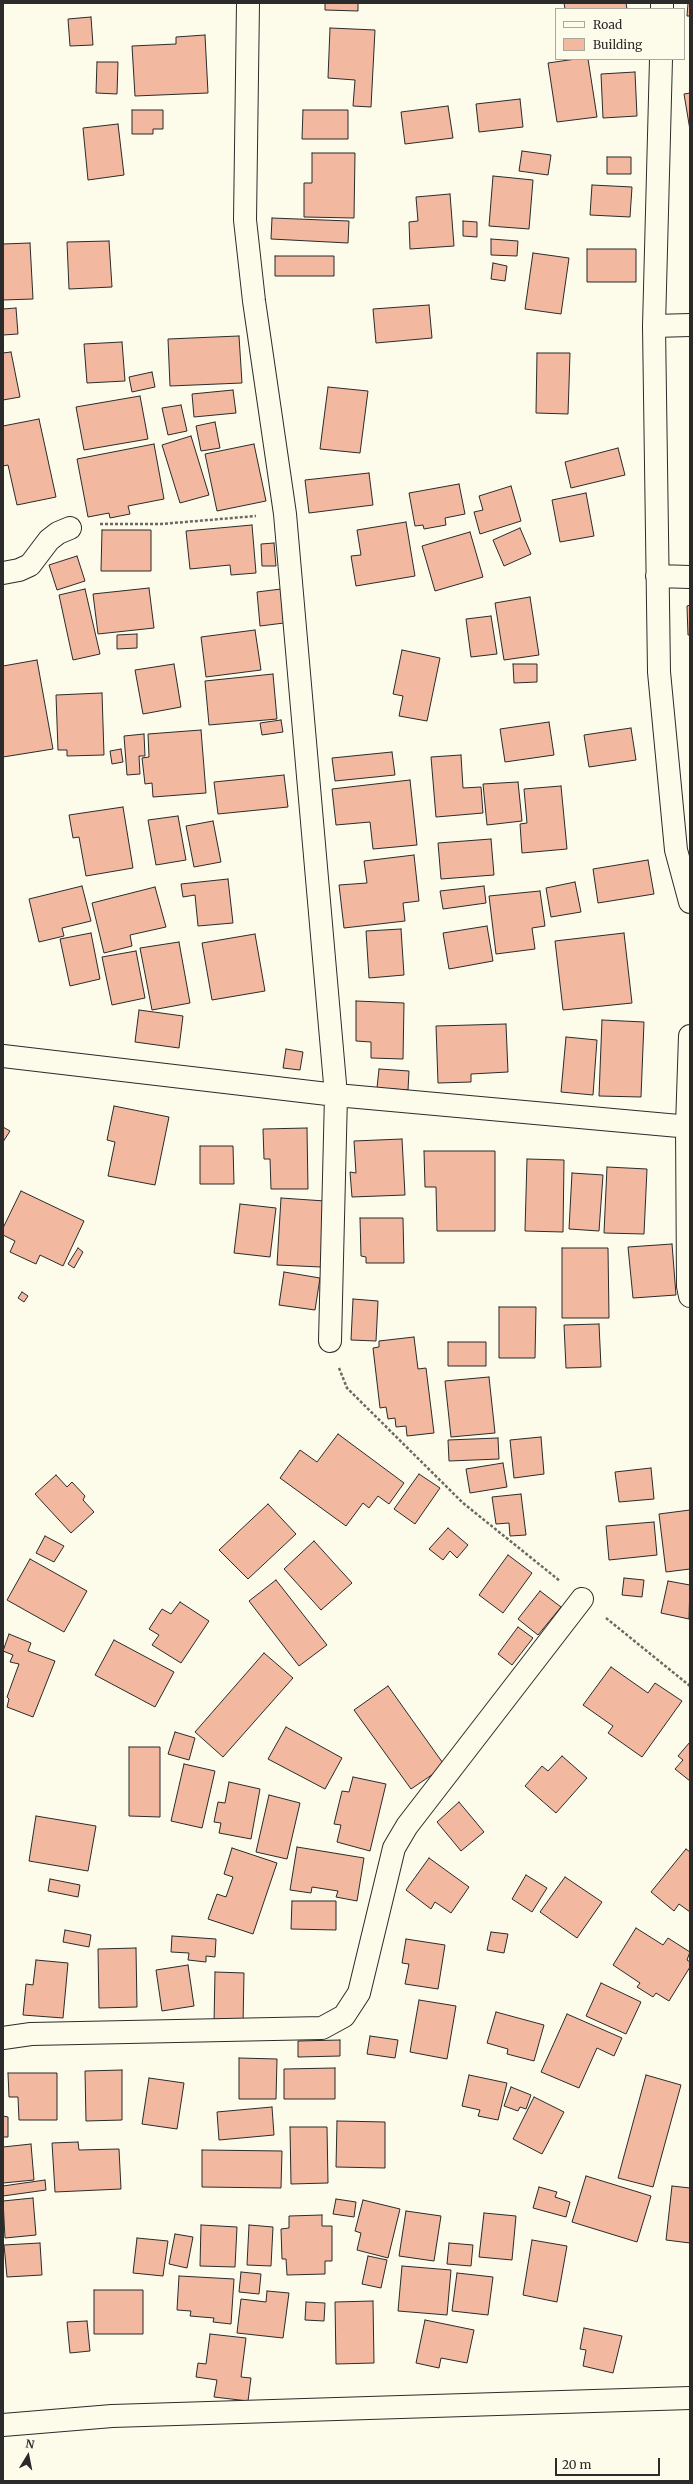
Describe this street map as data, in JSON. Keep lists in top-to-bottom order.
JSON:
{
  "legend": ["Road", "Building"],
  "scale_bar": "20 m",
  "north": "top"
}
